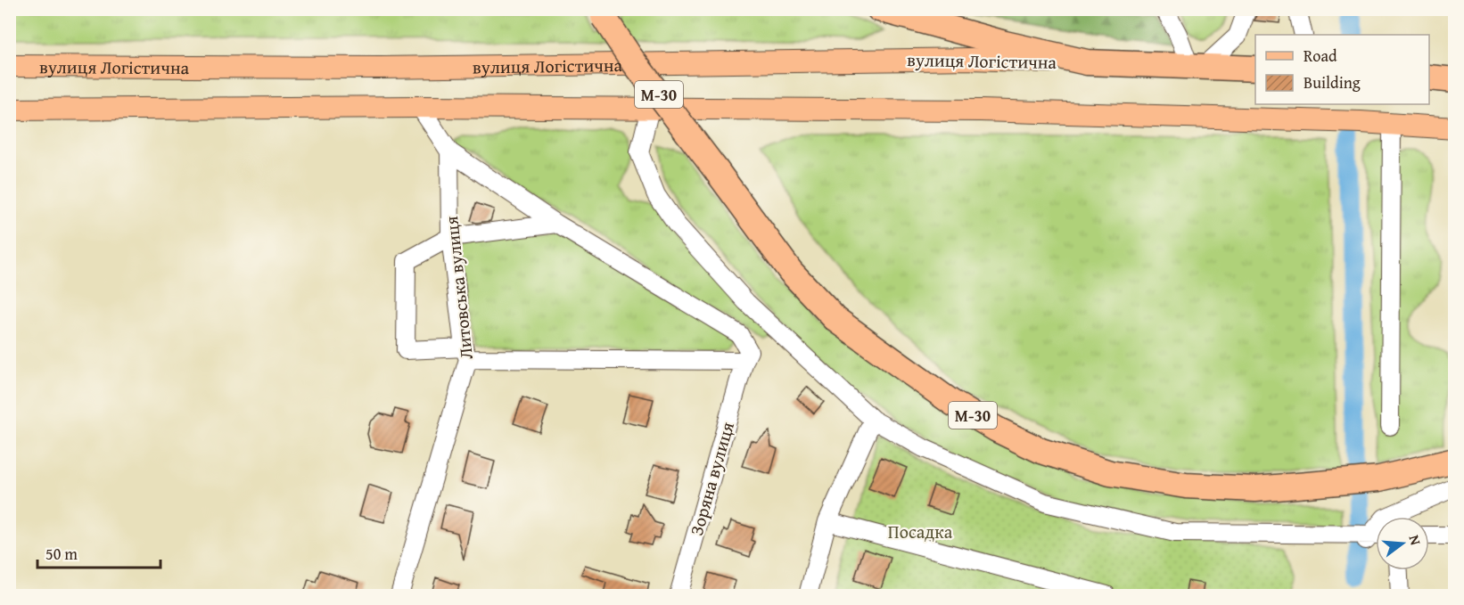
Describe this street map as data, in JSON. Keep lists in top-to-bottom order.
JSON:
{
  "streets": {
    "highway": ["М-30"],
    "main road": ["вулиця Логістична"],
    "street": ["Литовська вулиця", "Зоряна вулиця"]
  },
  "parks": ["Посадка"],
  "legend": ["Road", "Building"],
  "scale_bar": "50 m",
  "north": "right"
}
